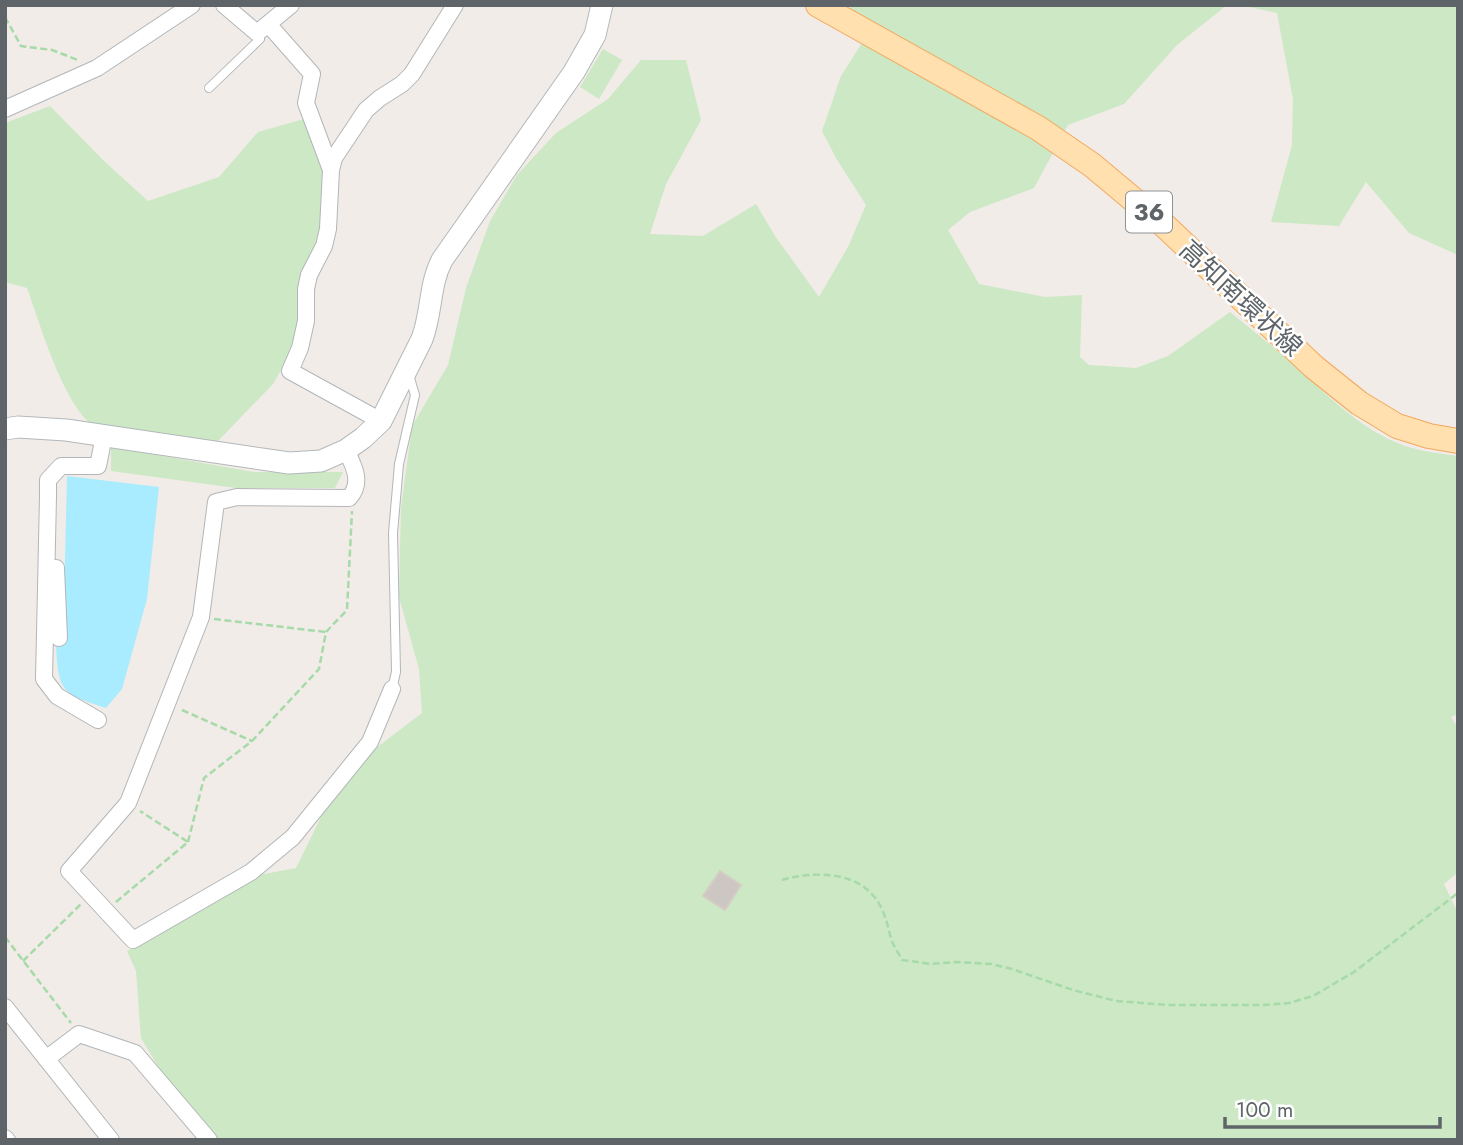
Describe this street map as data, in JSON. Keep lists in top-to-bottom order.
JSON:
{
  "streets": {
    "main road": ["36", "高知南環状線"]
  },
  "scale_bar": "100 m"
}
